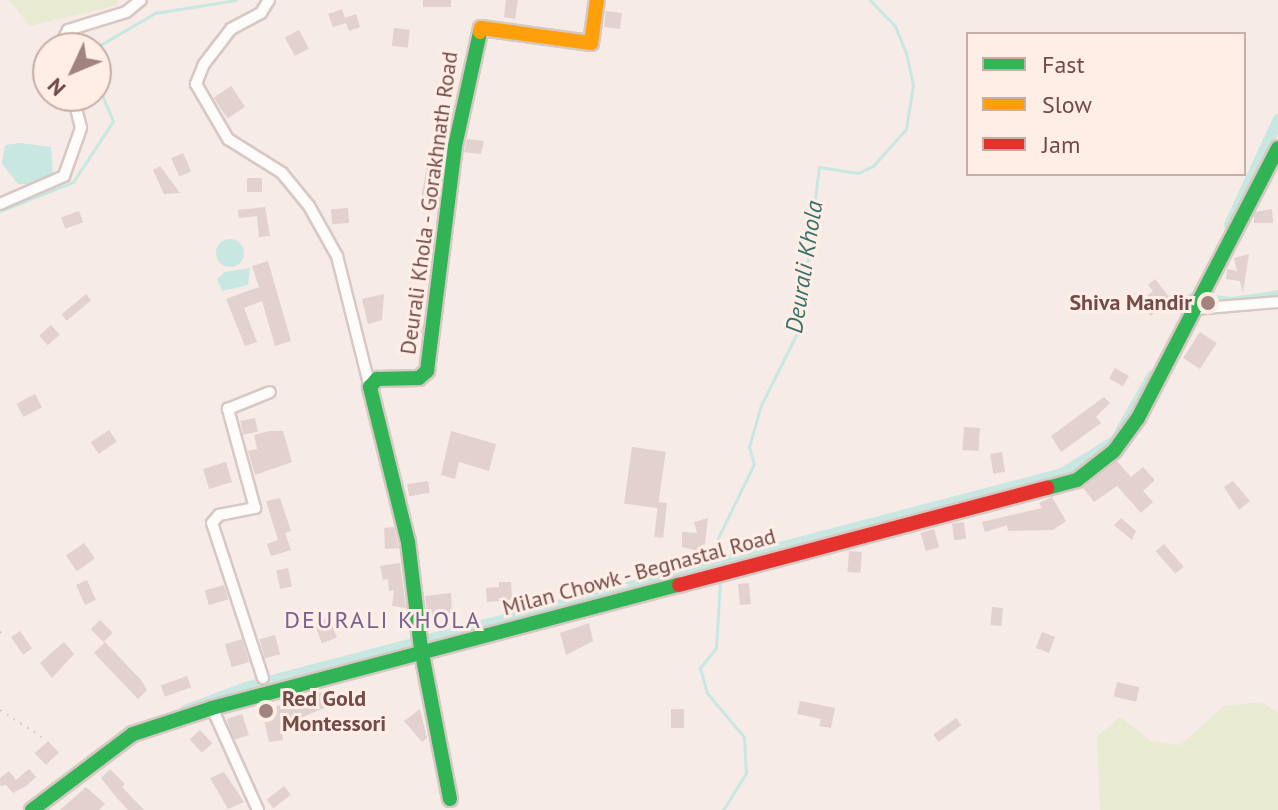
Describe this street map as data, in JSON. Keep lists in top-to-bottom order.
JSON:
{
  "streets": {
    "street": ["Deurali Khola - Gorakhnath Road", "Milan Chowk - Begnastal Road"]
  },
  "districts": ["DEURALI KHOLA"],
  "water": ["Deurali Khola"],
  "places": ["Shiva Mandir", "Red Gold Montessori"],
  "legend": ["Fast", "Slow", "Jam"],
  "north": "bottom left"
}
